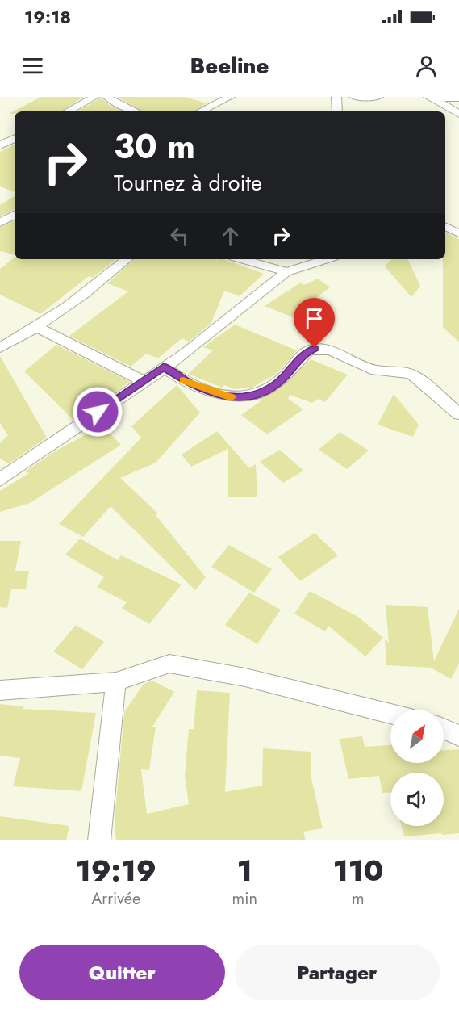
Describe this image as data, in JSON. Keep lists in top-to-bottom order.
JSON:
{
  "north": "top right",
  "page": {
    "status": "19:18",
    "header": "Beeline",
    "turn": ["30 m", "Tournez à droite"],
    "eta": [
      "19:19",
      "Arrivée",
      "1",
      "min",
      "110",
      "m"
    ],
    "buttons": ["Quitter", "Partager"]
  }
}
